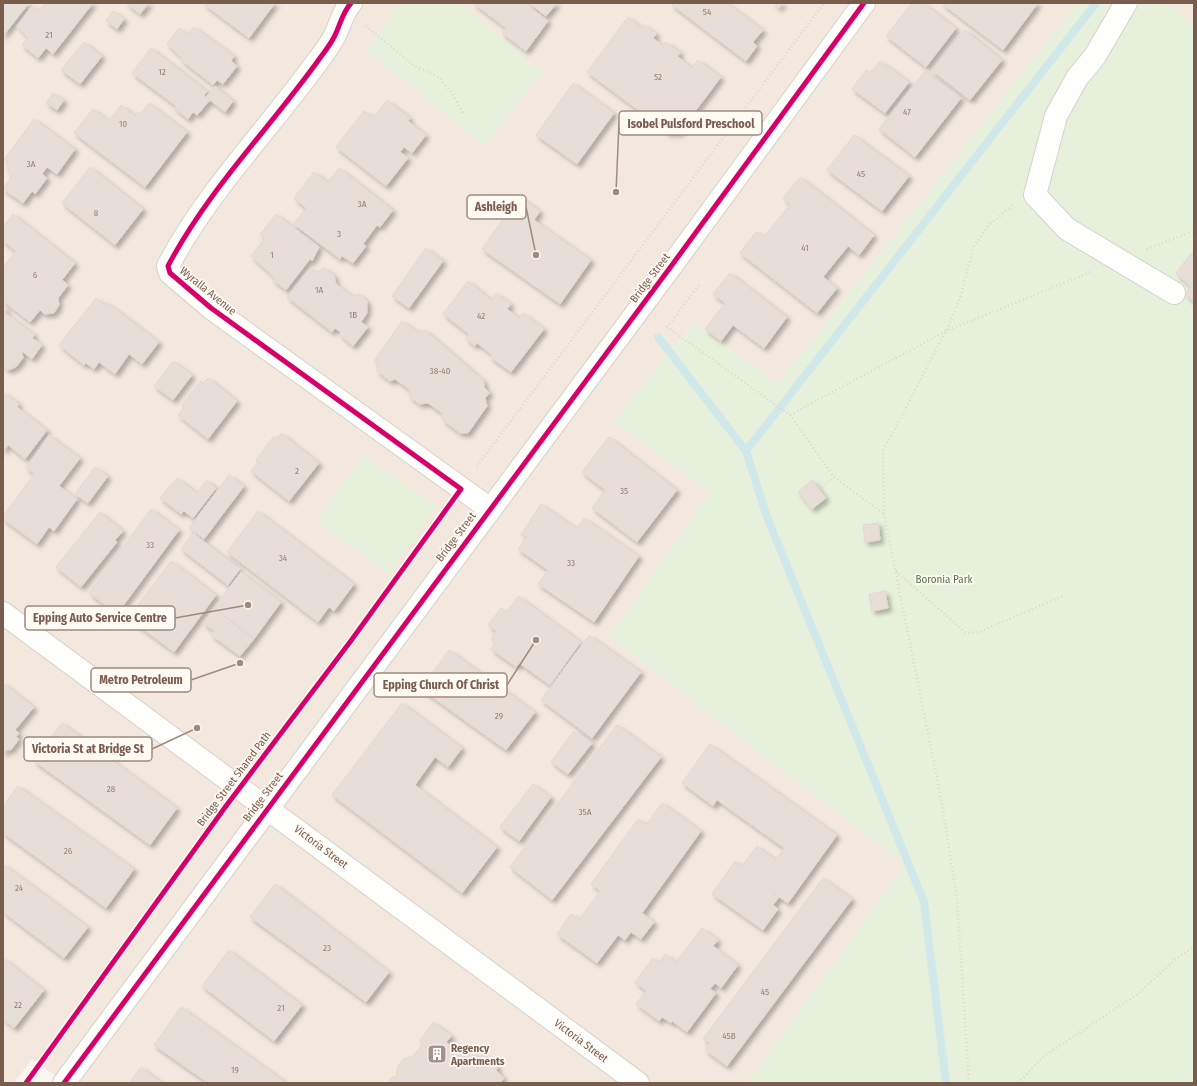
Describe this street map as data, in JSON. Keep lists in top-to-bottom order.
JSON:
{
  "streets": {
    "street": ["Bridge Street", "Wyralla Avenue", "Victoria Street"],
    "cycle path": ["Bridge Street Shared Path"]
  },
  "crossings": [
    ["Bridge Street", "Wyralla Avenue"],
    ["Bridge Street", "Victoria Street"]
  ],
  "parks": ["Boronia Park"],
  "places": {
    "other": [
      "Isobel Pulsford Preschool",
      "Ashleigh",
      "Epping Auto Service Centre",
      "Epping Church Of Christ",
      "Metro Petroleum",
      "Victoria St at Bridge St"
    ],
    "building": ["Regency Apartments"]
  },
  "house_numbers": [
    "54",
    "21",
    "12",
    "52",
    "47",
    "10",
    "3A",
    "45",
    "3A",
    "8",
    "3",
    "41",
    "1",
    "6",
    "1A",
    "1B",
    "42",
    "38-40",
    "2",
    "35",
    "33",
    "34",
    "33",
    "29",
    "28",
    "35A",
    "26",
    "24",
    "23",
    "45",
    "22",
    "21",
    "45B",
    "19"
  ]
}
